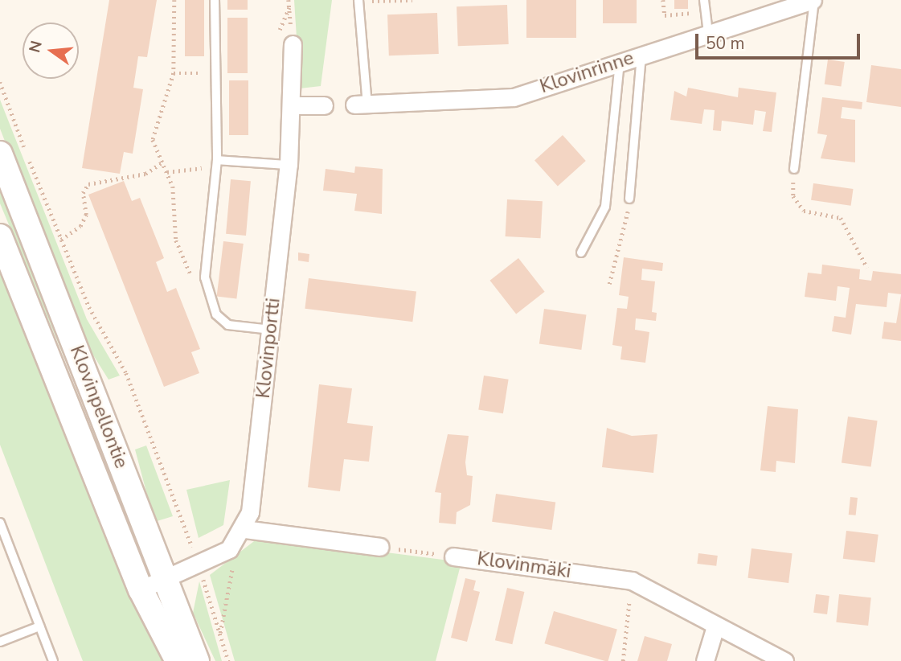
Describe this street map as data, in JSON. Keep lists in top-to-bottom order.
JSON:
{
  "streets": {
    "main road": ["Klovinpellontie"],
    "street": ["Klovinrinne", "Klovinportti", "Klovinmäki"]
  },
  "scale_bar": "50 m",
  "north": "left"
}
